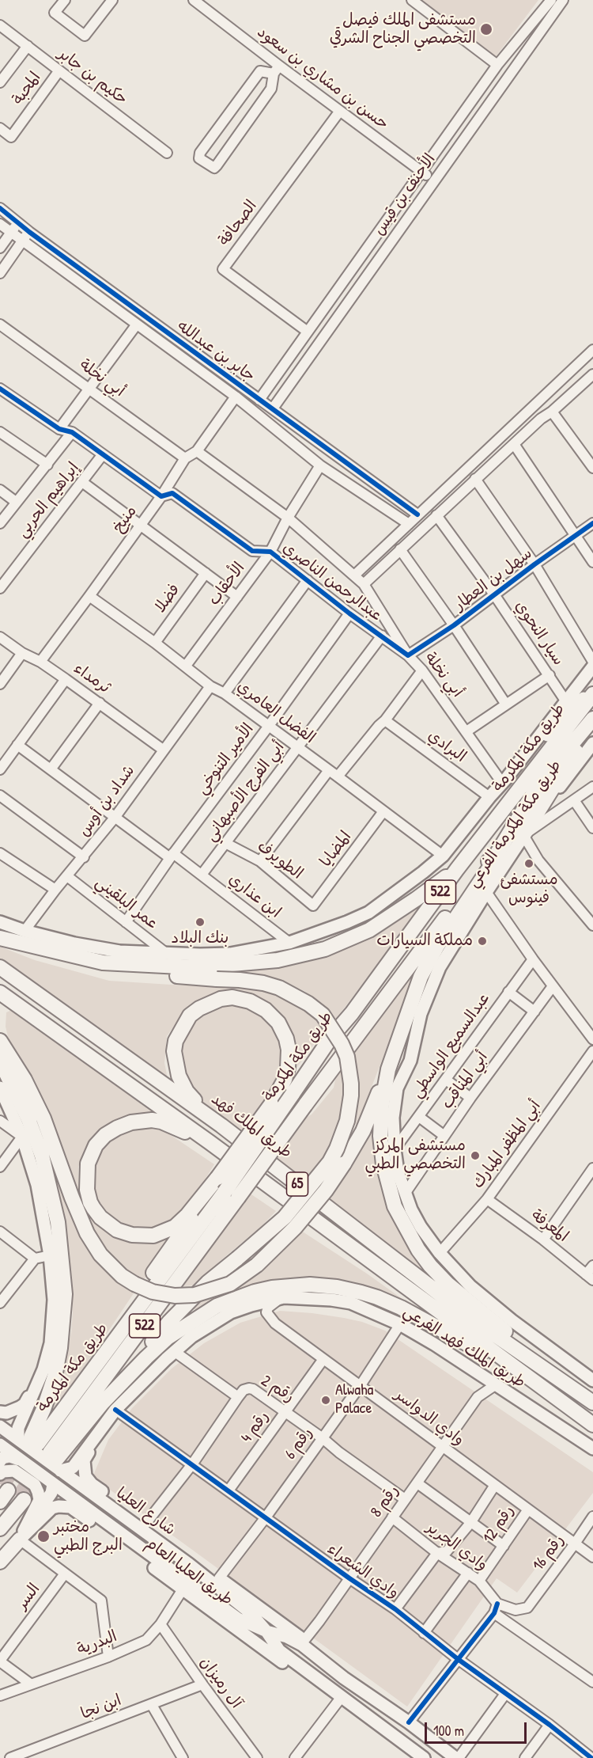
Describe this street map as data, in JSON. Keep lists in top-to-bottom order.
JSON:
{
  "streets": {
    "highway": [
      "طريق مكة المكرمة",
      "522",
      "طريق الملك فهد",
      "65"
    ],
    "main road": [
      "طريق مكة المكرمة الفرعي",
      "طريق الملك فهد الفرعي",
      "شارع العليا",
      "طريق العليا العام"
    ],
    "street": [
      "حكيم بن جابر",
      "حسن بن مشاري بن سعود",
      "المحبة",
      "الأحنف بن قيس",
      "الصحافة",
      "جابر بن عبدالله",
      "أبي نخلة",
      "إبراهيم الحربي",
      "منيخ",
      "سهل بن العطار",
      "عبدالرحمن الناصري",
      "الأحقاب",
      "فضلا",
      "سيار النحوي",
      "ثرمداء",
      "الفضل العامري",
      "البرادي",
      "الأمير التنوخي",
      "أبي الفرج الأصبهاني",
      "شداد بن أوس",
      "المضايا",
      "الطويرف",
      "ابن عذاري",
      "عمر البلقيني",
      "عبدالسميع الواسطي",
      "أبي المناقب",
      "أبي المظفر المبارك",
      "المعرفة",
      "رقم 2",
      "وادي الدواسر",
      "رقم 4",
      "رقم 6",
      "رقم 8",
      "رقم 12",
      "وادي الجرير",
      "رقم 16",
      "وادي الشعراء",
      "السر",
      "البدرية",
      "آل رميزان",
      "ابن نجا"
    ]
  },
  "crossings": [
    ["حكيم بن جابر", "المحبة"],
    ["حسن بن مشاري بن سعود", "الأحنف بن قيس"],
    ["حسن بن مشاري بن سعود", "الصحافة"],
    ["الأحنف بن قيس", "الصحافة"],
    ["الأحنف بن قيس", "جابر بن عبدالله"],
    ["جابر بن عبدالله", "منيخ"],
    ["جابر بن عبدالله", "الأحقاب"],
    ["أبي نخلة", "منيخ"],
    ["أبي نخلة", "سهل بن العطار"],
    ["أبي نخلة", "عبدالرحمن الناصري"],
    ["أبي نخلة", "طريق مكة المكرمة الفرعي"],
    ["إبراهيم الحربي", "عبدالرحمن الناصري"],
    ["منيخ", "عبدالرحمن الناصري"],
    ["منيخ", "ثرمداء"],
    ["منيخ", "الفضل العامري"],
    ["سهل بن العطار", "عبدالرحمن الناصري"],
    ["سهل بن العطار", "سيار النحوي"],
    ["عبدالرحمن الناصري", "الأحقاب"],
    ["عبدالرحمن الناصري", "الأمير التنوخي"],
    ["عبدالرحمن الناصري", "أبي الفرج الأصبهاني"],
    ["الأحقاب", "الفضل العامري"],
    ["فضلا", "الفضل العامري"],
    ["سيار النحوي", "طريق مكة المكرمة الفرعي"],
    ["ثرمداء", "شداد بن أوس"],
    ["الفضل العامري", "الأمير التنوخي"],
    ["الفضل العامري", "أبي الفرج الأصبهاني"],
    ["الفضل العامري", "شداد بن أوس"],
    ["الفضل العامري", "طريق مكة المكرمة الفرعي"],
    ["الفضل العامري", "المضايا"],
    ["البرادي", "طريق مكة المكرمة الفرعي"],
    ["طريق مكة المكرمة", "شارع العليا"],
    ["الأمير التنوخي", "ابن عذاري"],
    ["الأمير التنوخي", "عمر البلقيني"],
    ["أبي الفرج الأصبهاني", "الطويرف"],
    ["أبي الفرج الأصبهاني", "ابن عذاري"],
    ["شداد بن أوس", "ابن عذاري"],
    ["شداد بن أوس", "عمر البلقيني"],
    ["طريق مكة المكرمة الفرعي", "ابن عذاري"],
    ["طريق مكة المكرمة الفرعي", "عمر البلقيني"],
    ["طريق مكة المكرمة الفرعي", "عبدالسميع الواسطي"],
    ["طريق مكة المكرمة الفرعي", "أبي المناقب"],
    ["المضايا", "الطويرف"],
    ["أبي المظفر المبارك", "المعرفة"],
    ["طريق الملك فهد الفرعي", "وادي الدواسر"],
    ["طريق الملك فهد الفرعي", "رقم 6"],
    ["طريق الملك فهد الفرعي", "رقم 8"],
    ["رقم 2", "رقم 4"],
    ["رقم 2", "رقم 6"],
    ["رقم 2", "رقم 8"],
    ["رقم 2", "وادي الشعراء"],
    ["وادي الدواسر", "رقم 4"],
    ["وادي الدواسر", "رقم 6"],
    ["وادي الدواسر", "رقم 8"],
    ["وادي الدواسر", "رقم 12"],
    ["وادي الدواسر", "رقم 16"],
    ["رقم 4", "وادي الشعراء"],
    ["رقم 6", "وادي الشعراء"],
    ["رقم 8", "وادي الجرير"],
    ["رقم 8", "وادي الشعراء"],
    ["شارع العليا", "طريق العليا العام"],
    ["رقم 12", "وادي الجرير"],
    ["وادي الجرير", "رقم 16"],
    ["طريق العليا العام", "البدرية"],
    ["السر", "البدرية"],
    ["البدرية", "آل رميزان"],
    ["آل رميزان", "ابن نجا"]
  ],
  "places": [
    "مستشفى الملك فيصل التخصصي الجناح الشرقي",
    "مستشفئ فينوس",
    "بنك البلاد",
    "مملكة السيارات",
    "مستشفى المركز التخصصي الطبي",
    "Alwaha Palace",
    "مختبر البرج الطبي"
  ],
  "scale_bar": "100 m"
}
